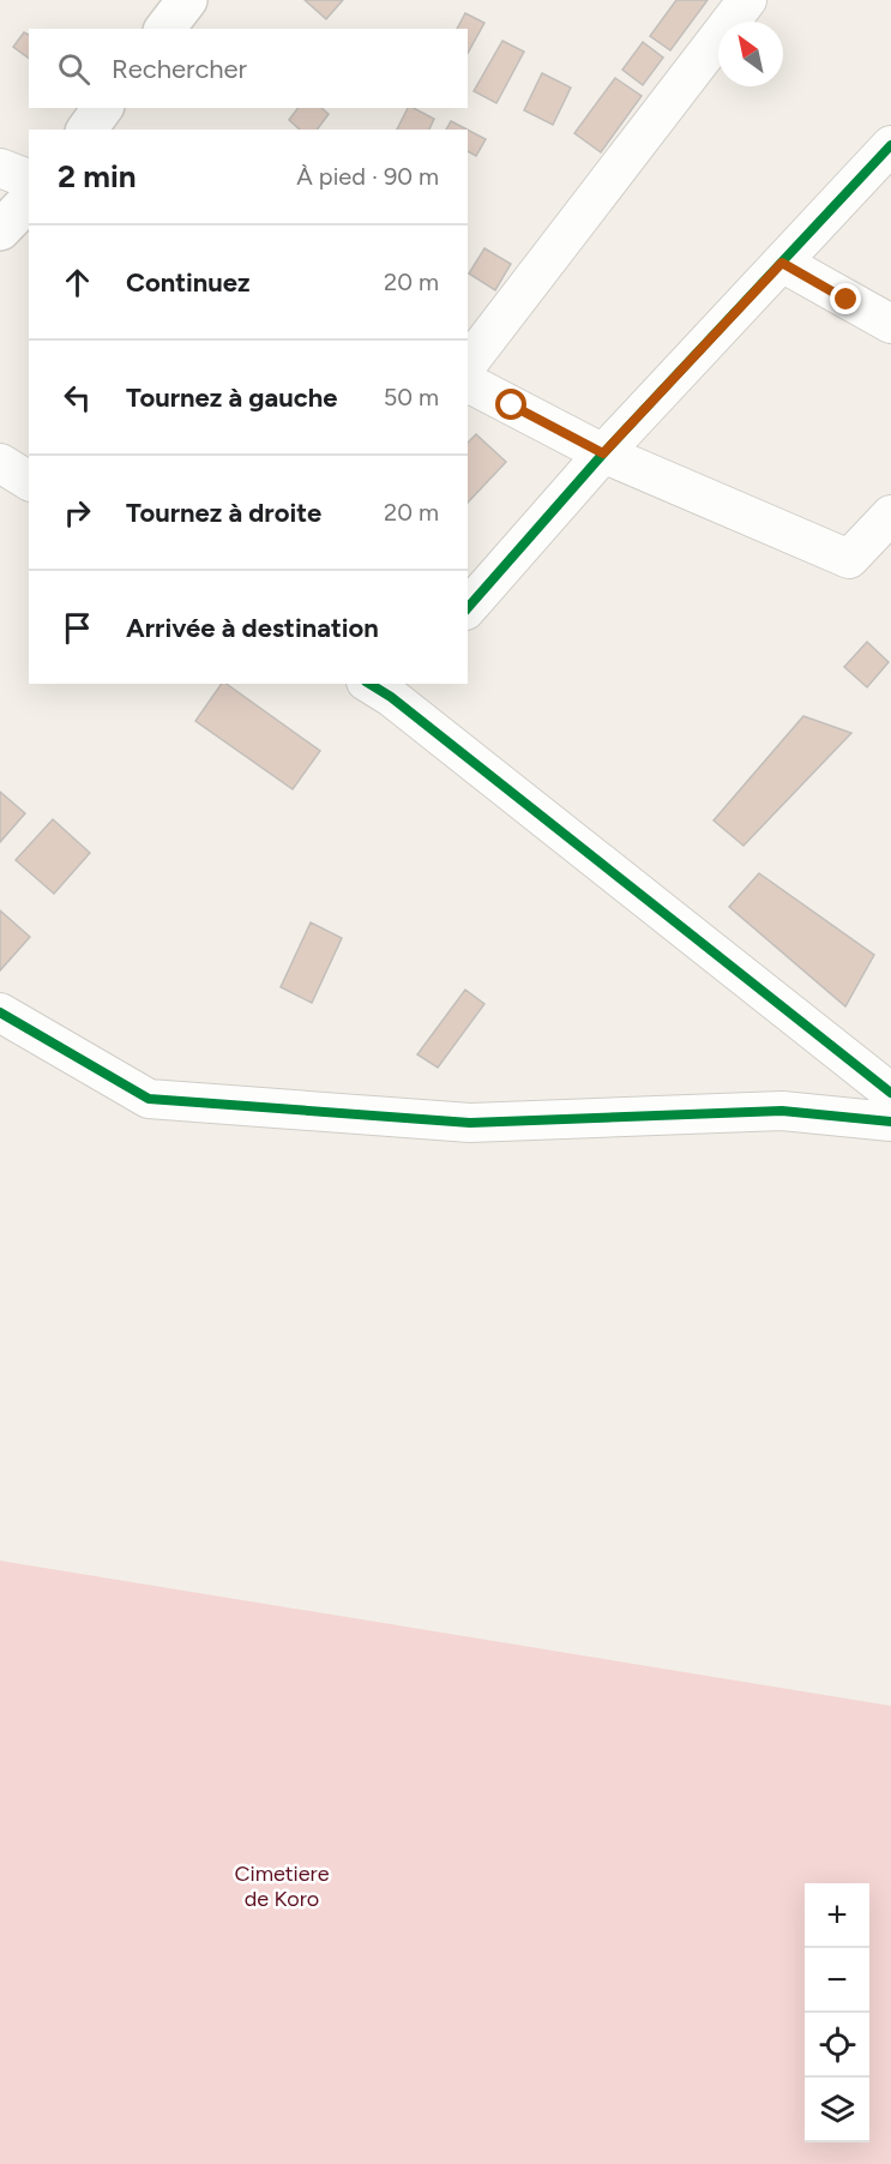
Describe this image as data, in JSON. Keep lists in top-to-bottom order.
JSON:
{
  "parks": ["Cimetiere de Koro"],
  "north": "top left",
  "page": {
    "search": "Rechercher",
    "heading": ["2 min", "À pied · 90 m"],
    "list": [
      ["Continuez", "20 m"],
      ["Tournez à gauche", "50 m"],
      ["Tournez à droite", "20 m"],
      "Arrivée à destination"
    ],
    "map_buttons": ["+", "−"]
  }
}
